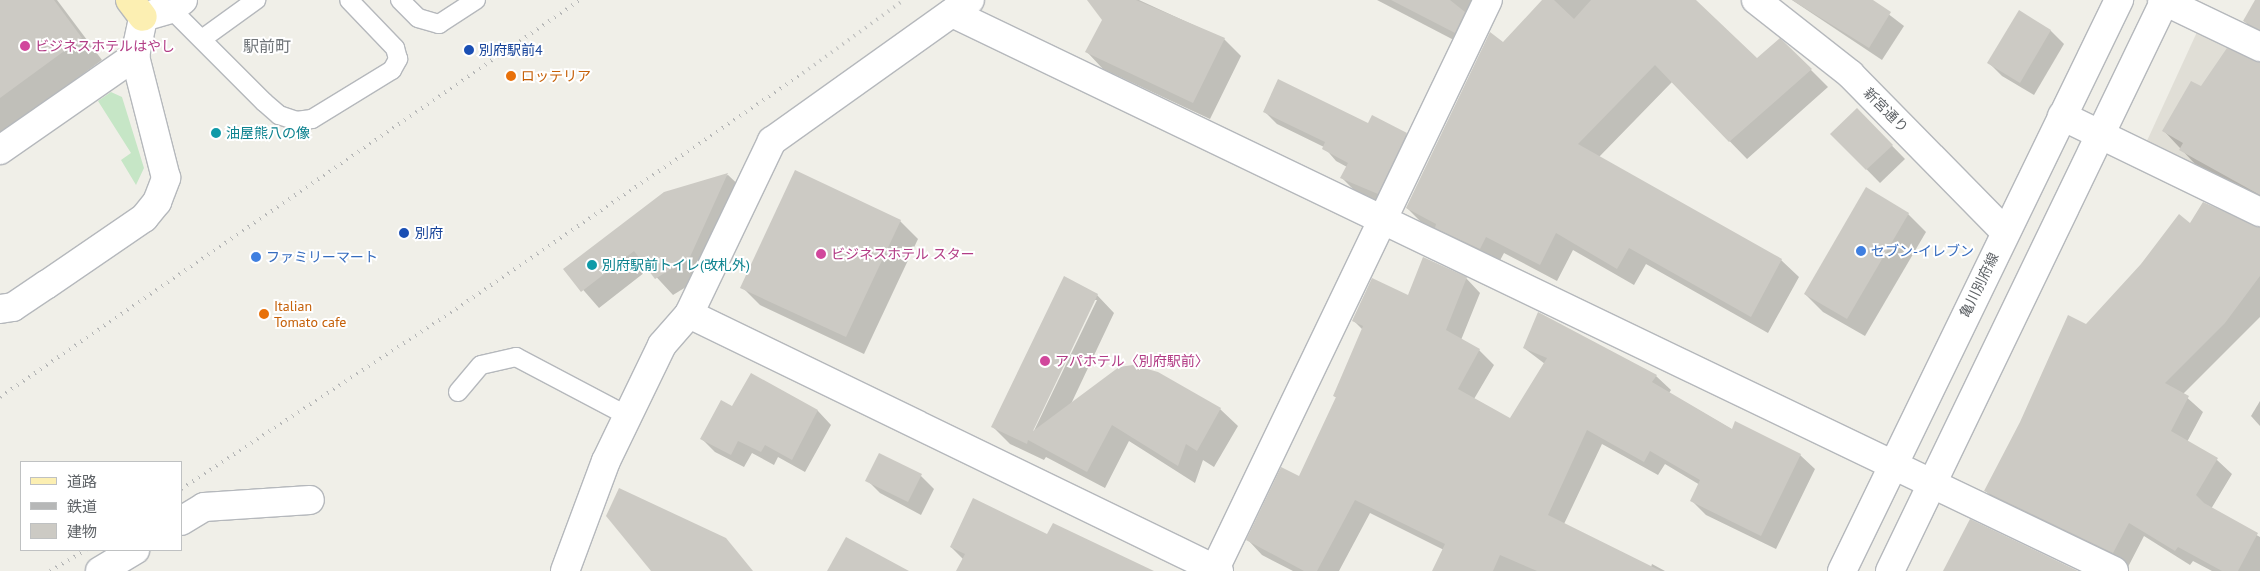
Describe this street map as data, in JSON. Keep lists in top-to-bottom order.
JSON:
{
  "streets": {
    "street": ["新宮通り", "亀川別府線"]
  },
  "crossings": [
    ["新宮通り", "亀川別府線"]
  ],
  "districts": ["駅前町"],
  "places": [
    "ビジネスホテルはやし",
    "別府駅前4",
    "ロッテリア",
    "油屋熊八の像",
    "別府",
    "セブン-イレブン",
    "ビジネスホテル スター",
    "ファミリーマート",
    "別府駅前トイレ(改札外)",
    "Italian Tomato cafe",
    "アパホテル〈別府駅前〉"
  ],
  "legend": ["道路", "鉄道", "建物"]
}
